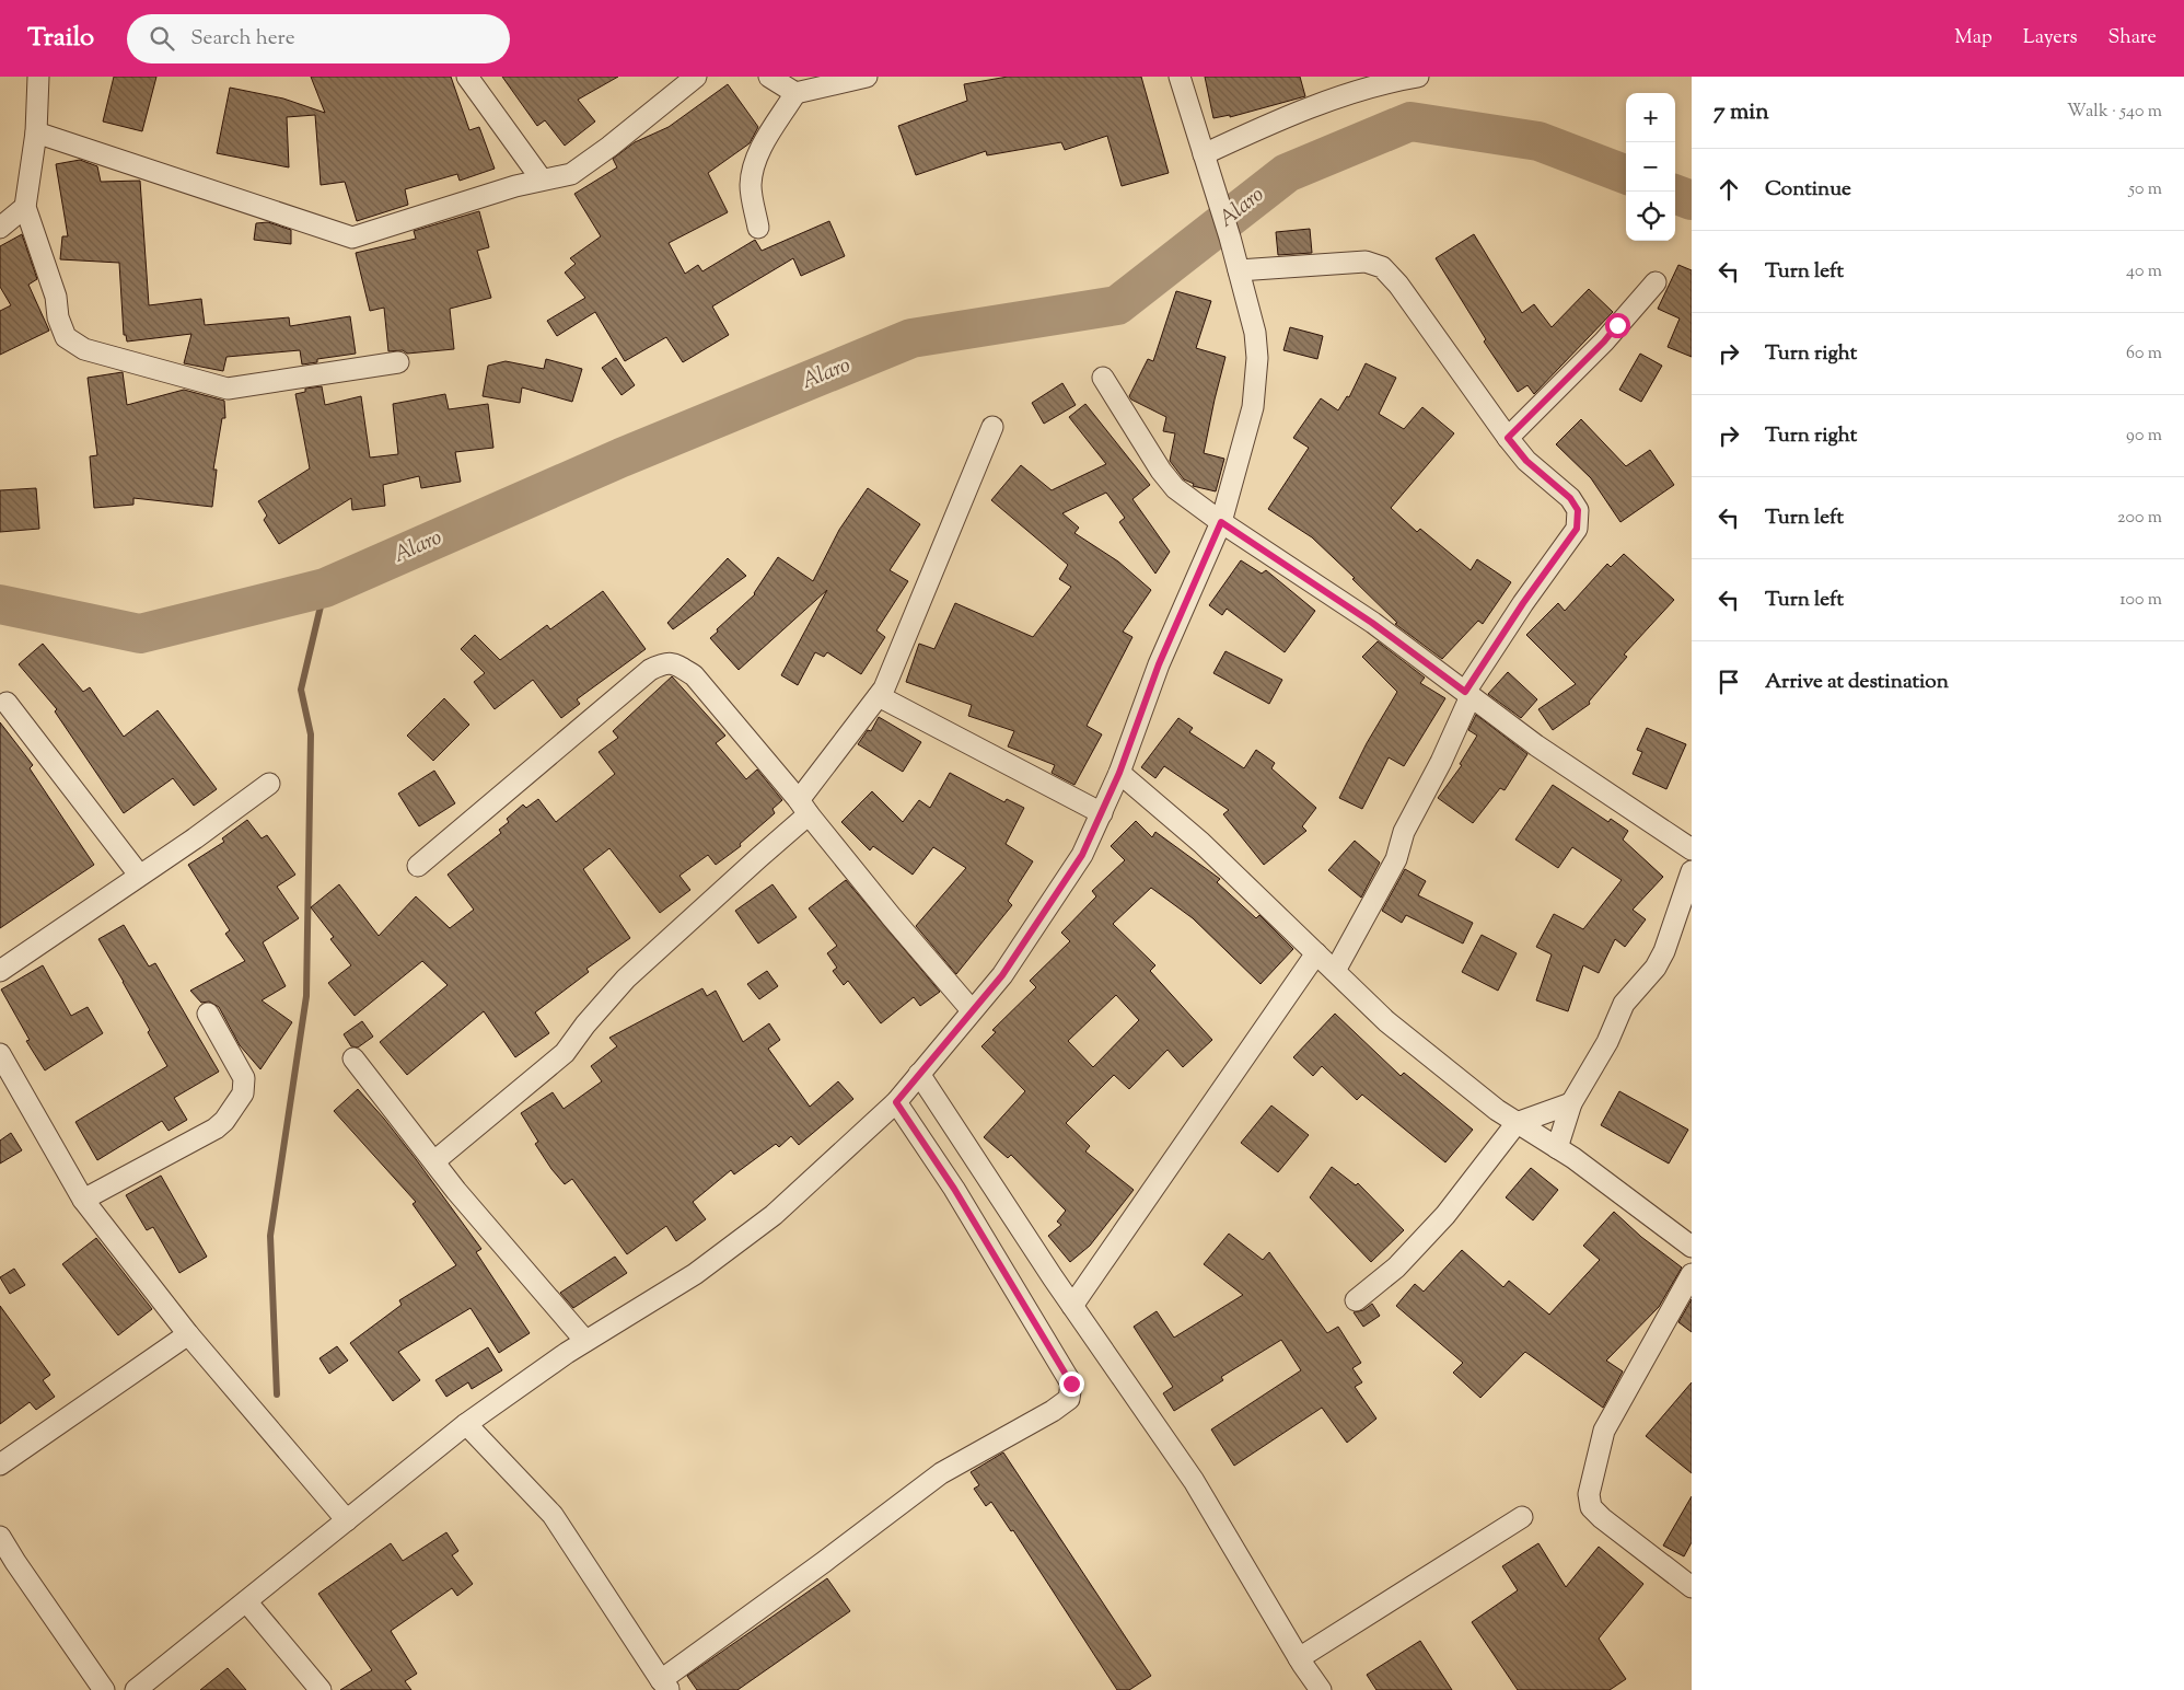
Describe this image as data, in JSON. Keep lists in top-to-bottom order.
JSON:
{
  "water": ["Alaro"],
  "page": {
    "header": "Trailo",
    "search": "Search here",
    "nav": ["Map", "Layers", "Share"],
    "heading": ["7 min", "Walk · 540 m"],
    "map_buttons": ["+", "−"],
    "list": [
      ["Continue", "50 m"],
      ["Turn left", "40 m"],
      ["Turn right", "60 m"],
      ["Turn right", "90 m"],
      ["Turn left", "200 m"],
      ["Turn left", "100 m"],
      "Arrive at destination"
    ]
  }
}
